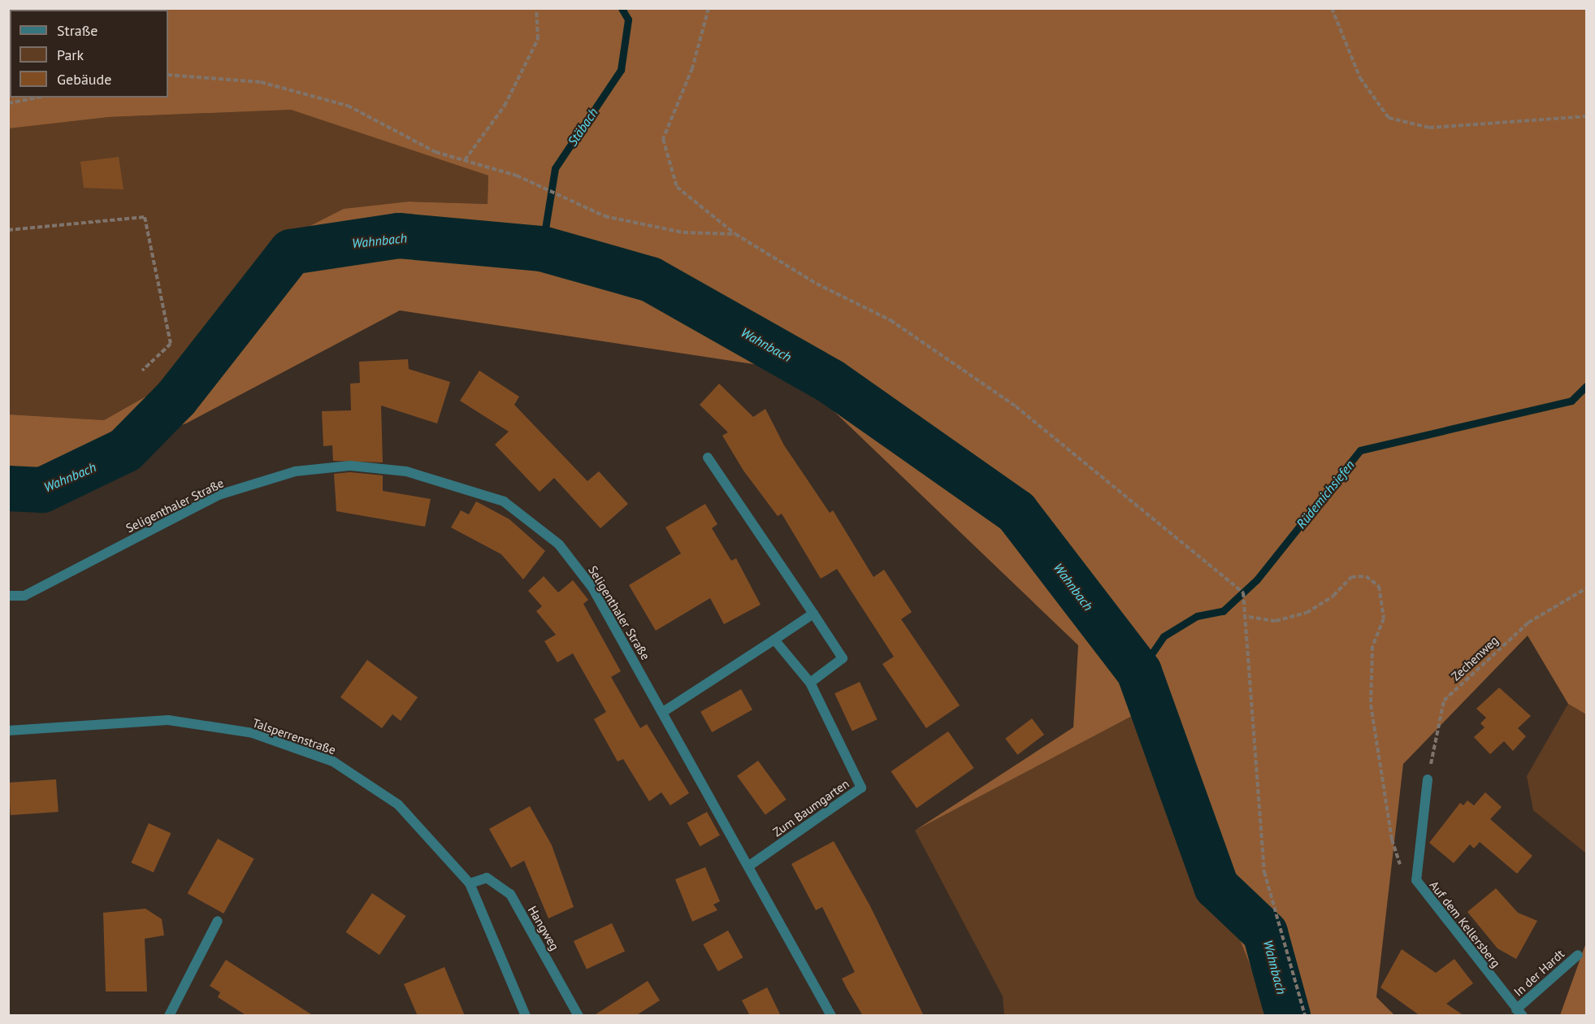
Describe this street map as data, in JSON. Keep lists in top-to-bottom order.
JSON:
{
  "streets": {
    "street": [
      "Seligenthaler Straße",
      "Talsperrenstraße",
      "Zum Baumgarten",
      "Auf dem Kellersberg",
      "Hangweg",
      "In der Hardt"
    ],
    "path": ["Zechenweg"]
  },
  "crossings": [
    ["Seligenthaler Straße", "Zum Baumgarten"],
    ["Zechenweg", "Auf dem Kellersberg"],
    ["Talsperrenstraße", "Hangweg"],
    ["Auf dem Kellersberg", "In der Hardt"]
  ],
  "water": ["Stäbach", "Wahnbach", "Rüdemichsiefen"],
  "legend": ["Straße", "Park", "Gebäude"]
}
